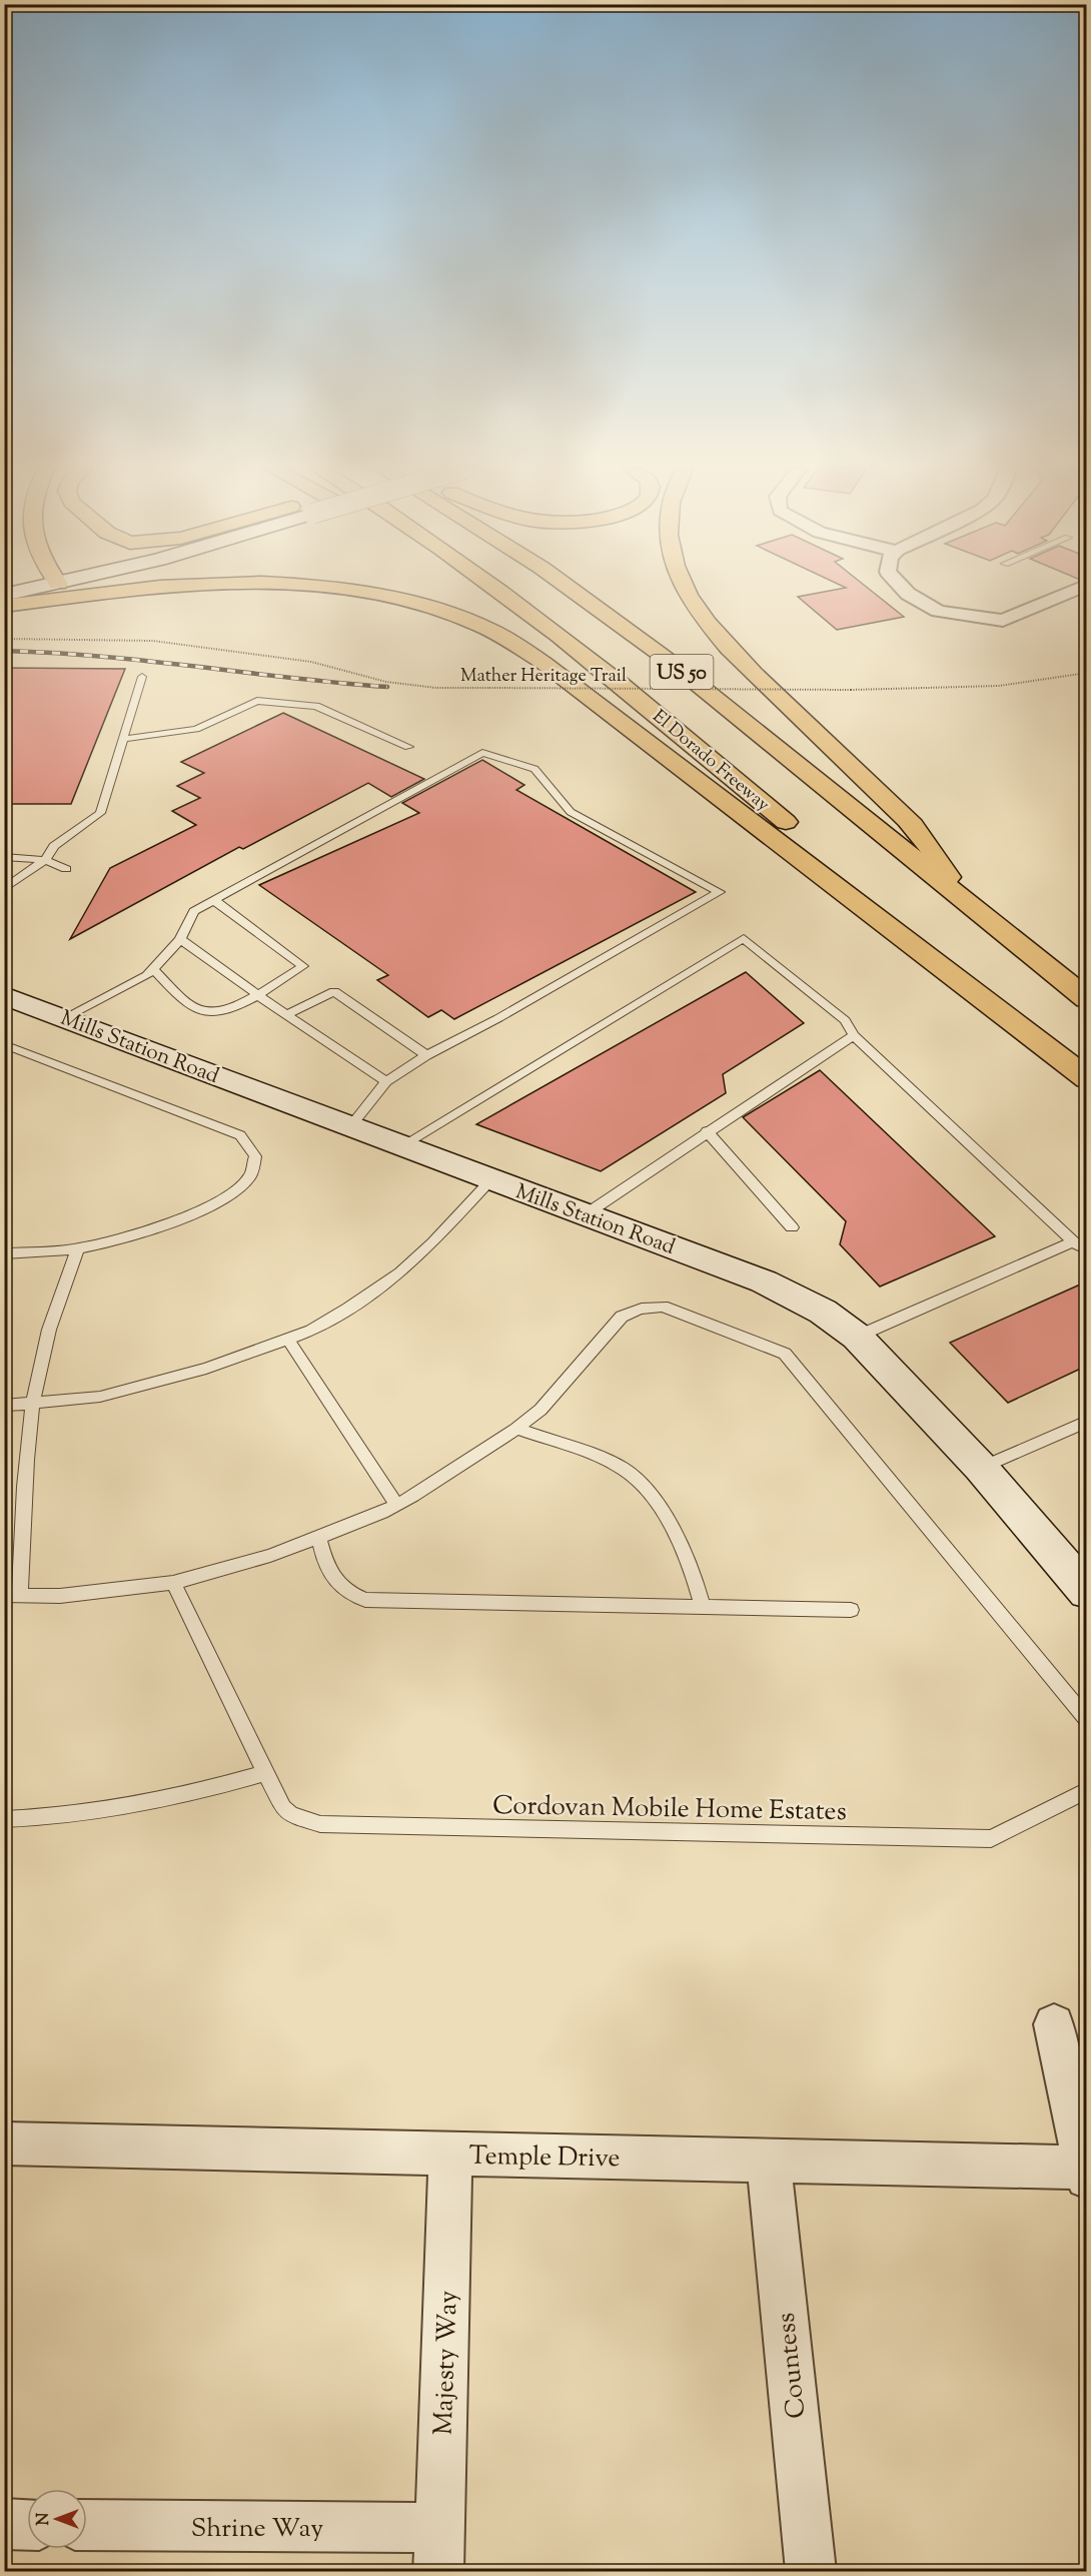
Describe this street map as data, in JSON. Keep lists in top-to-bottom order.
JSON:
{
  "streets": {
    "highway": ["US 50", "El Dorado Freeway"],
    "main road": ["Mills Station Road"],
    "street": [
      "Temple Drive",
      "Majesty Way",
      "Countess",
      "Shrine Way"
    ],
    "lane": ["Cordovan Mobile Home Estates"],
    "path": ["Mather Heritage Trail"]
  },
  "crossings": [
    ["Temple Drive", "Majesty Way"],
    ["Temple Drive", "Countess"],
    ["Majesty Way", "Shrine Way"]
  ],
  "north": "left"
}
